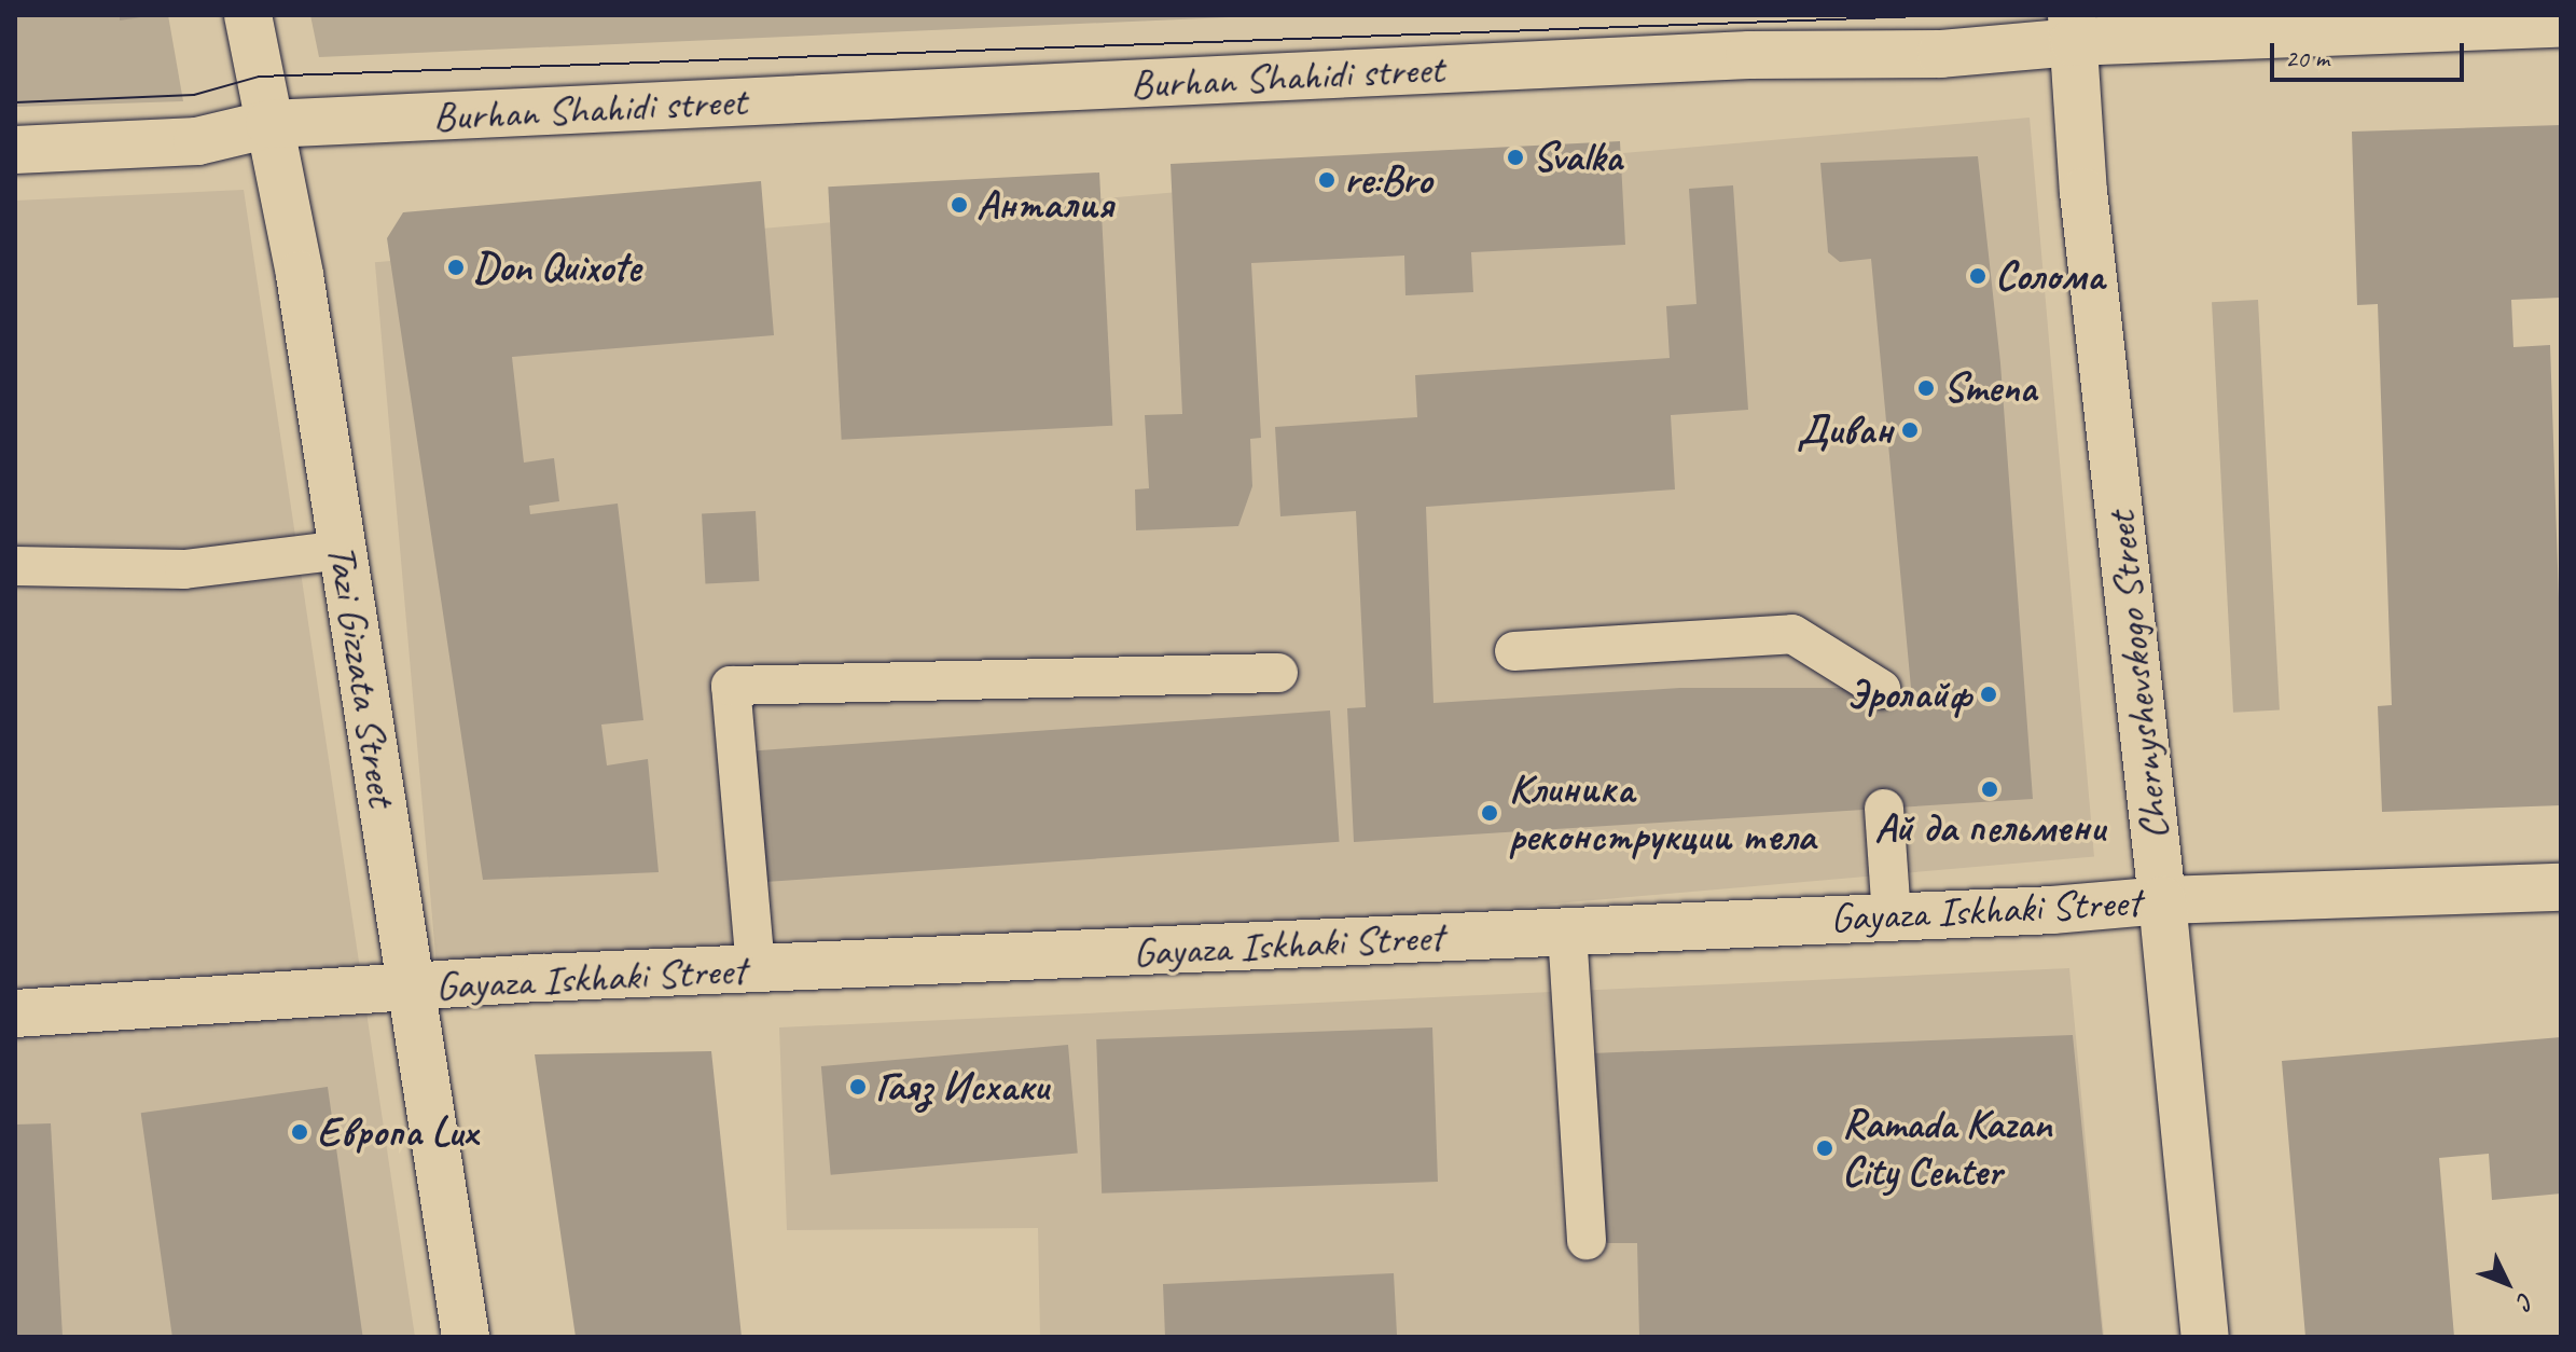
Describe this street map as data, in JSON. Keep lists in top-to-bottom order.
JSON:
{
  "streets": {
    "street": [
      "Burhan Shahidi street",
      "Tazi Gizzata Street",
      "Chernyshevskogo Street",
      "Gayaza Iskhaki Street"
    ]
  },
  "crossings": [
    ["Burhan Shahidi street", "Tazi Gizzata Street"],
    ["Burhan Shahidi street", "Chernyshevskogo Street"],
    ["Tazi Gizzata Street", "Gayaza Iskhaki Street"],
    ["Chernyshevskogo Street", "Gayaza Iskhaki Street"]
  ],
  "places": [
    "Svalka",
    "re:Bro",
    "Анталия",
    "Don Quixote",
    "Солома",
    "Smena",
    "Диван",
    "Эролайф",
    "Ай да пельмени",
    "Клиника реконструкции тела",
    "Гаяз Исхаки",
    "Европа Lux",
    "Ramada Kazan City Center"
  ],
  "scale_bar": "20 m",
  "north": "bottom right"
}
